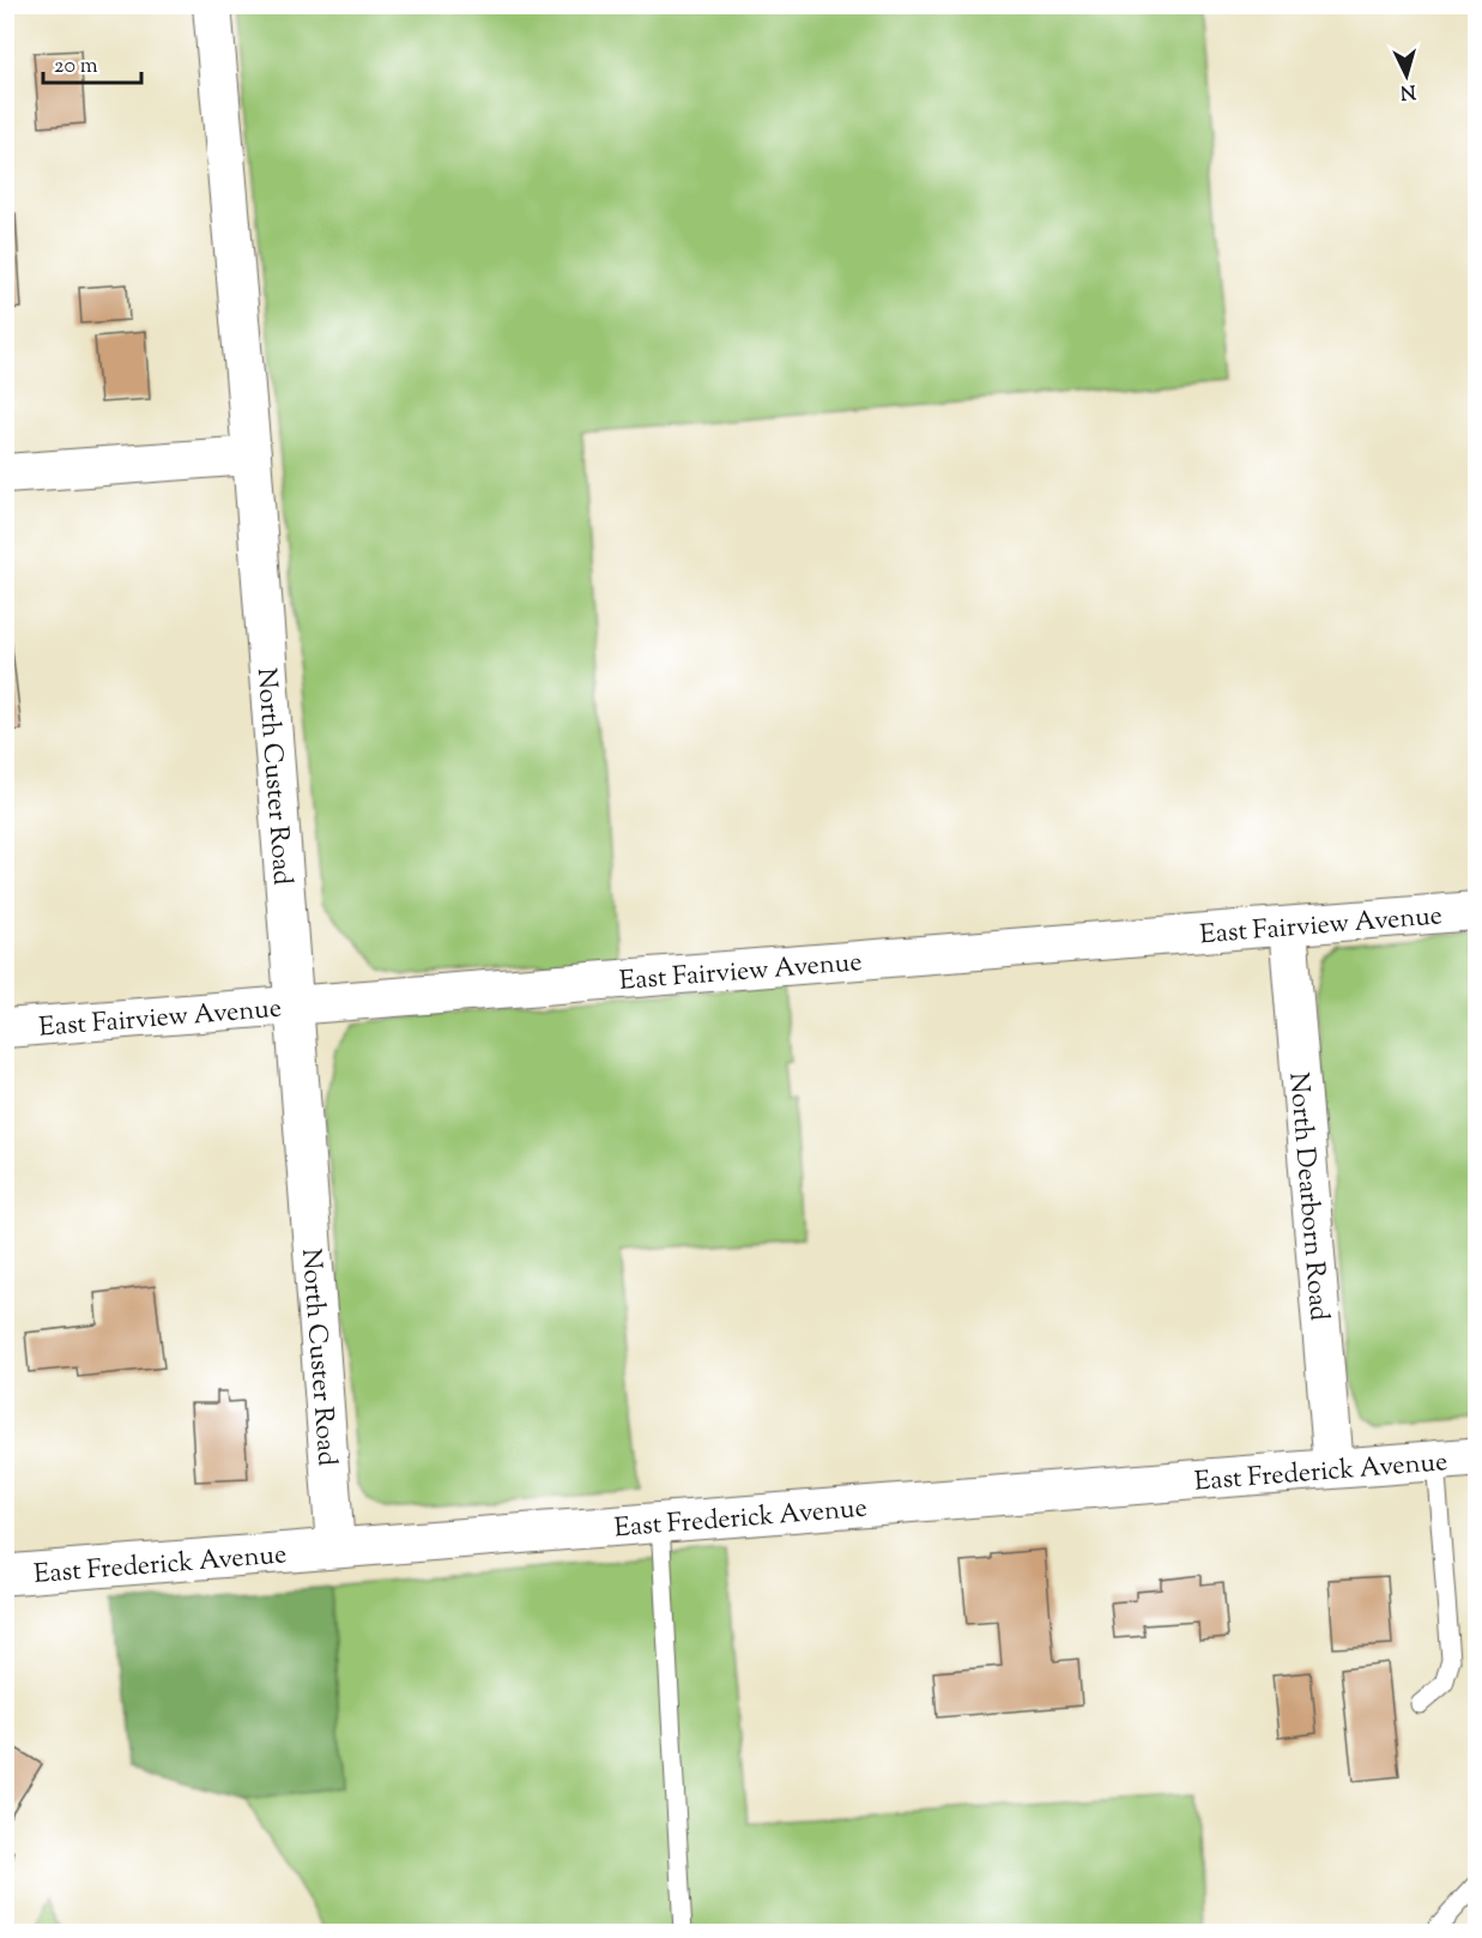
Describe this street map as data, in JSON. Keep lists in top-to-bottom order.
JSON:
{
  "streets": {
    "main road": ["East Frederick Avenue"],
    "street": ["North Custer Road", "East Fairview Avenue", "North Dearborn Road"]
  },
  "crossings": [
    ["North Custer Road", "East Fairview Avenue"],
    ["North Custer Road", "East Frederick Avenue"],
    ["East Fairview Avenue", "North Dearborn Road"],
    ["North Dearborn Road", "East Frederick Avenue"]
  ],
  "scale_bar": "20 m",
  "north": "bottom"
}
